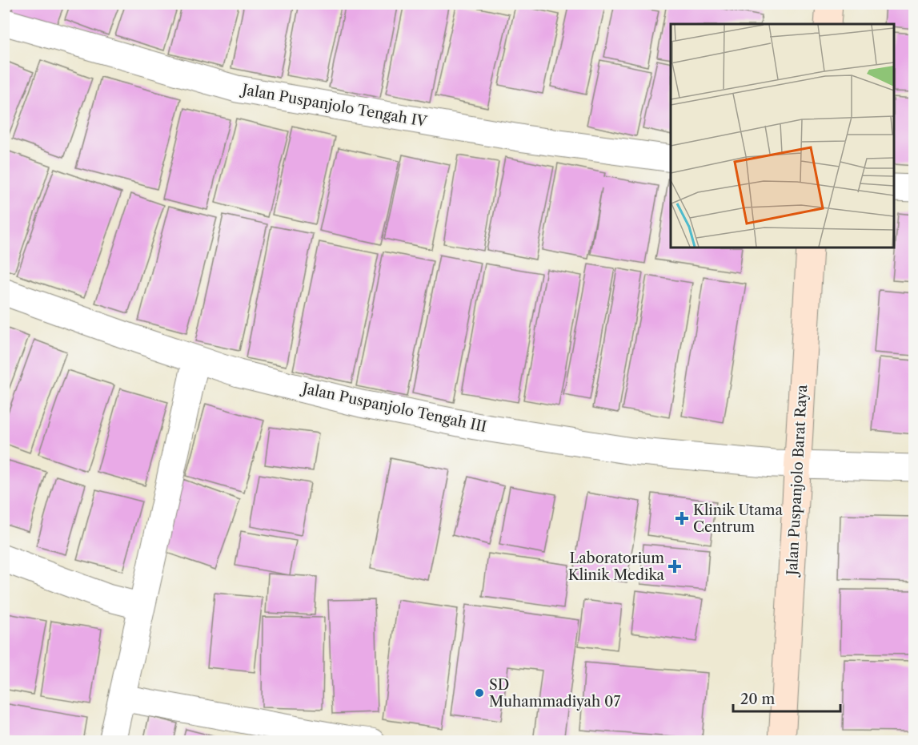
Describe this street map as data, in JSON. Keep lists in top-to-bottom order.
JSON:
{
  "streets": {
    "street": ["Jalan Puspanjolo Tengah IV", "Jalan Puspanjolo Tengah III", "Jalan Puspanjolo Barat Raya"]
  },
  "crossings": [
    ["Jalan Puspanjolo Tengah III", "Jalan Puspanjolo Barat Raya"]
  ],
  "places": {
    "health": ["Klinik Utama Centrum", "Laboratorium Klinik Medika"],
    "other": ["SD Muhammadiyah 07"]
  },
  "scale_bar": "20 m"
}
